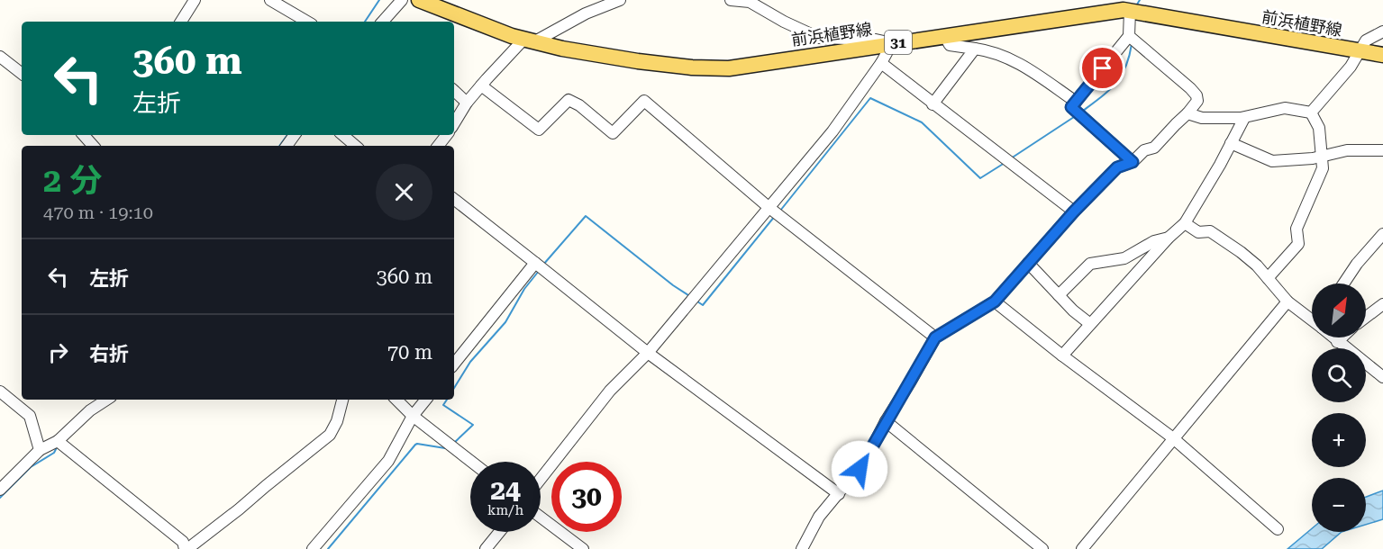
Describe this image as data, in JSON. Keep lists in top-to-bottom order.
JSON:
{
  "streets": {
    "main road": ["前浜植野線", "31"]
  },
  "north": "top right",
  "page": {
    "turn": ["360 m", "左折"],
    "heading": ["2 分", "470 m · 19:10"],
    "list": [
      {
        "name": "左折",
        "value": "360 m"
      },
      {
        "name": "右折",
        "value": "70 m"
      }
    ],
    "map_buttons": ["+", "−"],
    "speed": "24 km/h",
    "limit": "30"
  }
}
